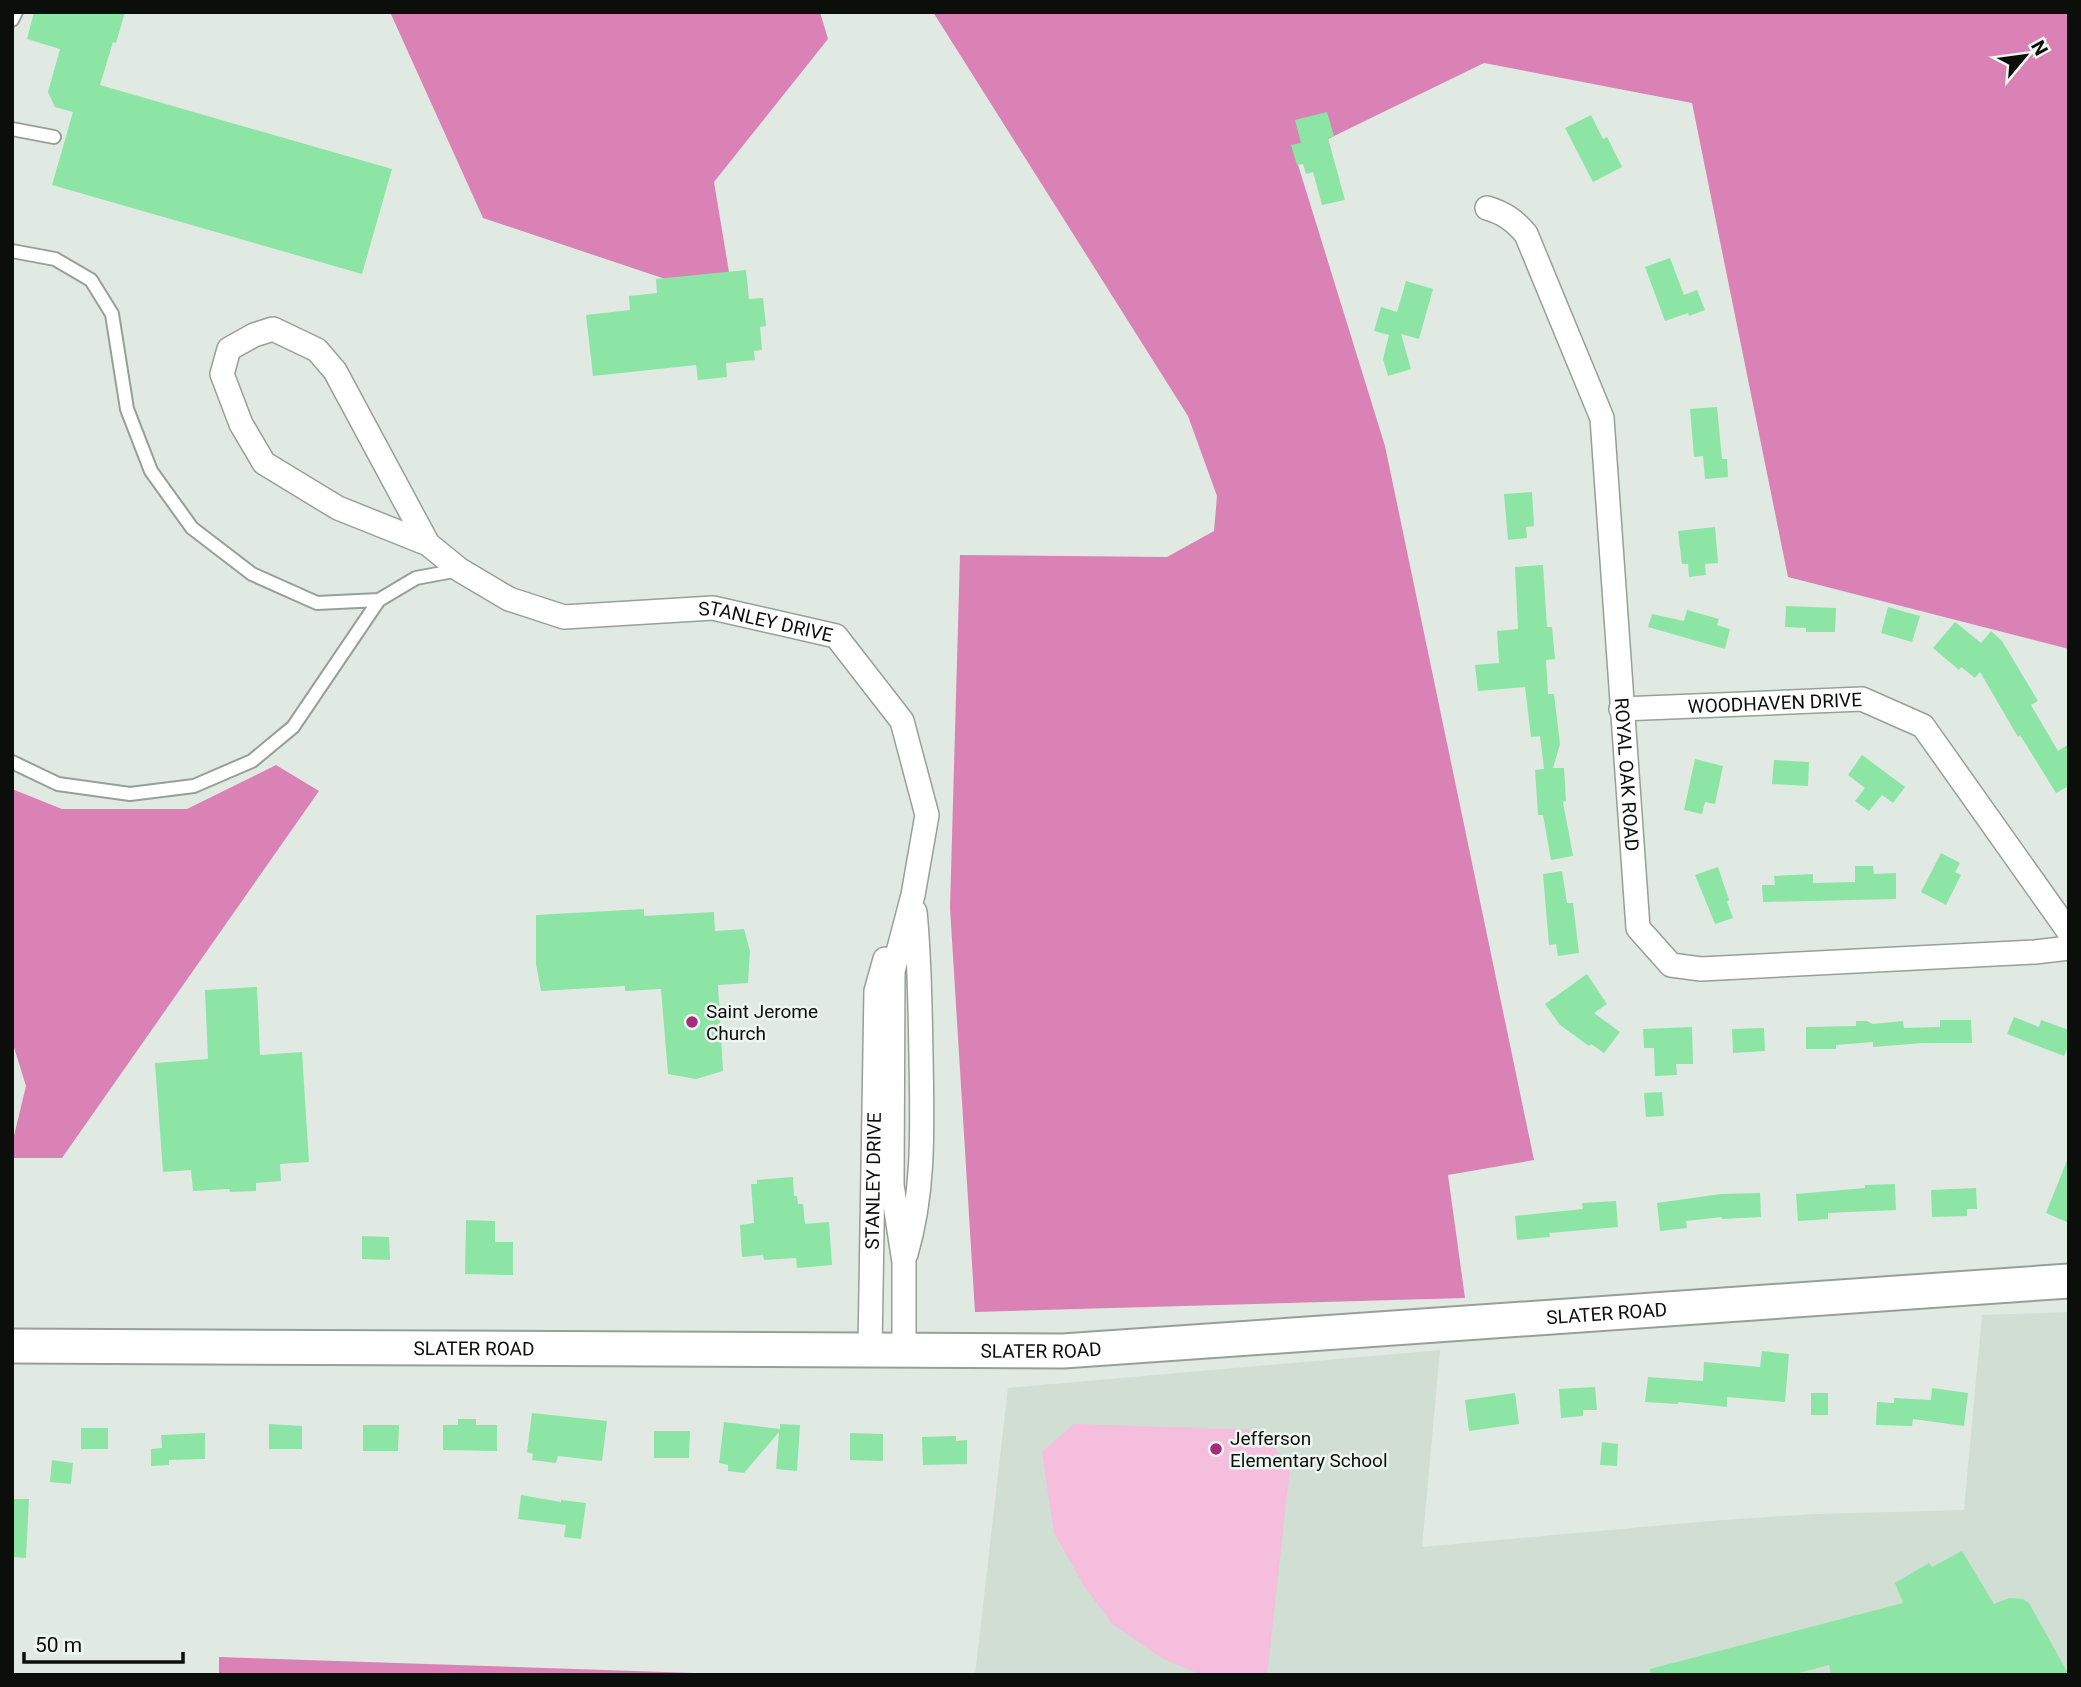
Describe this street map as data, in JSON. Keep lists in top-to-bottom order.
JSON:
{
  "streets": {
    "main road": ["SLATER ROAD"],
    "street": ["STANLEY DRIVE", "WOODHAVEN DRIVE", "ROYAL OAK ROAD"]
  },
  "crossings": [
    ["STANLEY DRIVE", "SLATER ROAD"],
    ["WOODHAVEN DRIVE", "ROYAL OAK ROAD"]
  ],
  "places": ["Saint Jerome Church", "Jefferson Elementary School"],
  "scale_bar": "50 m",
  "north": "top right"
}
